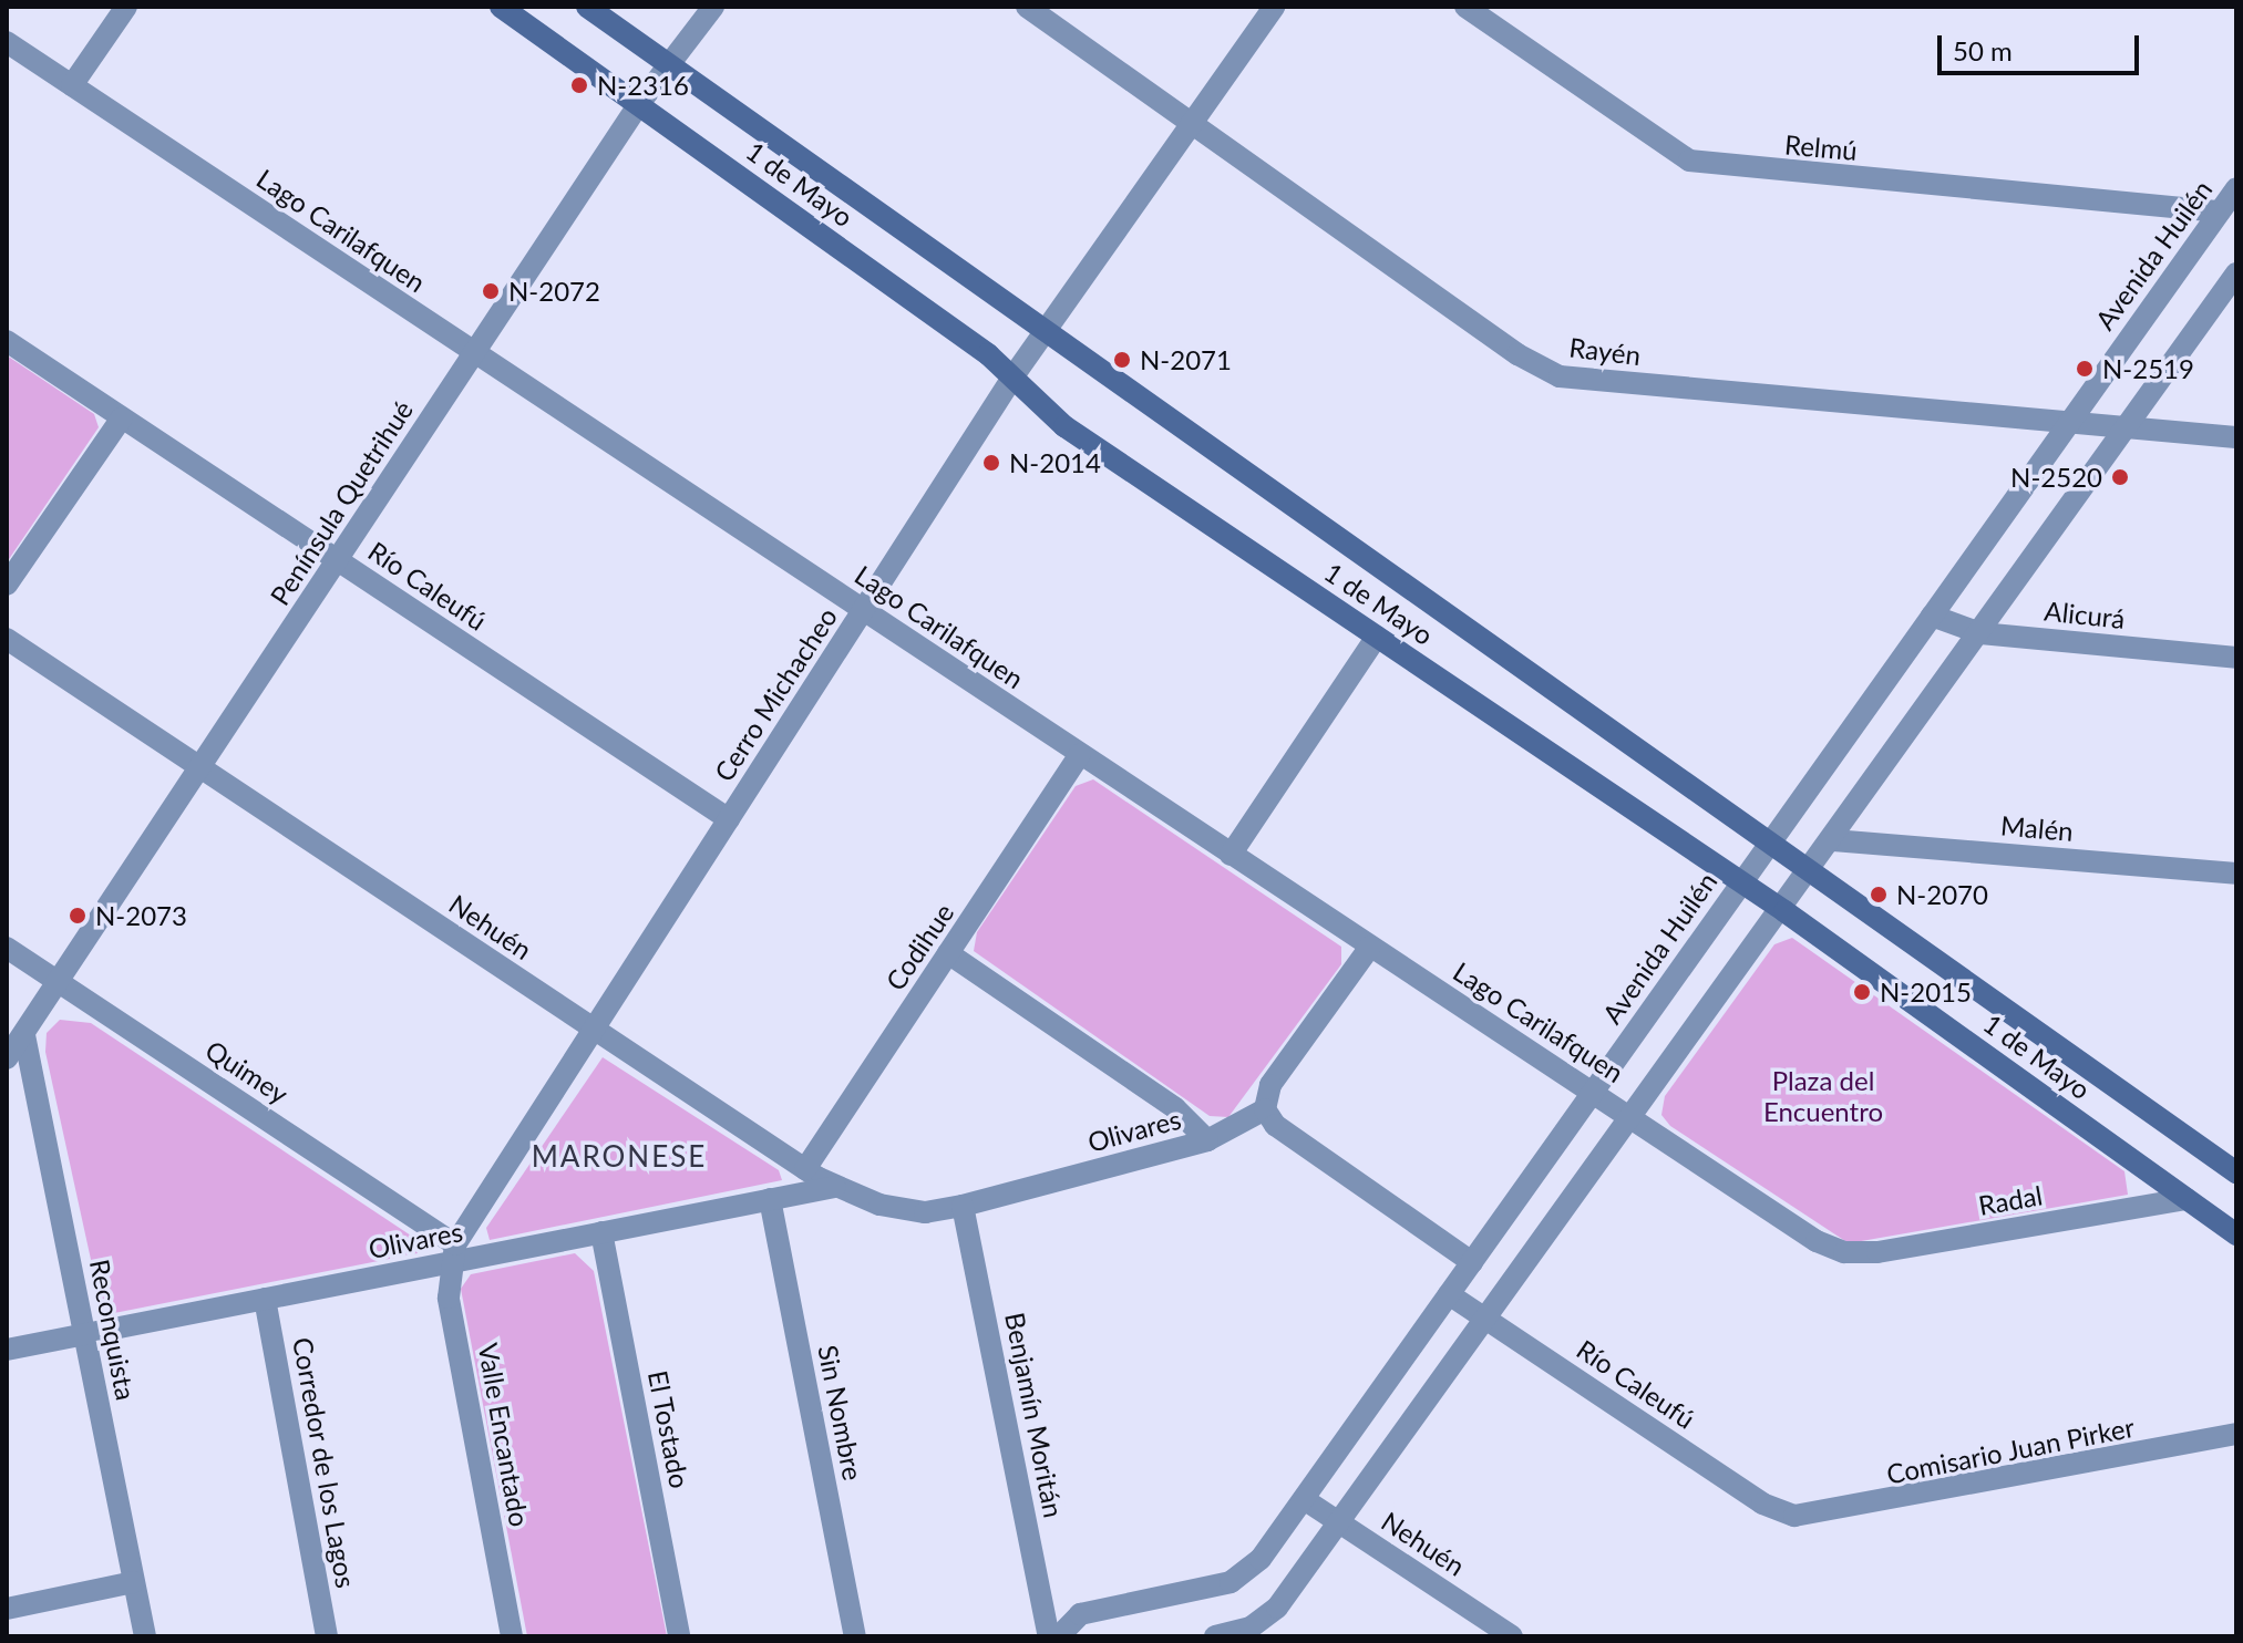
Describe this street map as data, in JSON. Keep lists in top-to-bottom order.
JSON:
{
  "streets": {
    "main road": ["1 de Mayo"],
    "street": [
      "Relmú",
      "Lago Carilafquen",
      "Avenida Huilén",
      "Rayén",
      "Península Quetrihué",
      "Río Caleufú",
      "Alicurá",
      "Cerro Michacheo",
      "Malén",
      "Nehuén",
      "Codihue",
      "Quimey",
      "Olivares",
      "Radal",
      "Reconquista",
      "Sin Nombre",
      "Benjamín Moritán",
      "El Tostado",
      "Valle Encantado",
      "Comisario Juan Pirker",
      "Corredor de los Lagos"
    ]
  },
  "crossings": [
    ["Relmú", "Avenida Huilén"],
    ["1 de Mayo", "Avenida Huilén"],
    ["1 de Mayo", "Península Quetrihué"],
    ["1 de Mayo", "Cerro Michacheo"],
    ["1 de Mayo", "Radal"],
    ["Lago Carilafquen", "Avenida Huilén"],
    ["Lago Carilafquen", "Península Quetrihué"],
    ["Lago Carilafquen", "Cerro Michacheo"],
    ["Lago Carilafquen", "Codihue"],
    ["Lago Carilafquen", "Radal"],
    ["Avenida Huilén", "Rayén"],
    ["Avenida Huilén", "Río Caleufú"],
    ["Avenida Huilén", "Alicurá"],
    ["Avenida Huilén", "Nehuén"],
    ["Rayén", "Cerro Michacheo"],
    ["Península Quetrihué", "Río Caleufú"],
    ["Península Quetrihué", "Nehuén"],
    ["Península Quetrihué", "Quimey"],
    ["Península Quetrihué", "Reconquista"],
    ["Río Caleufú", "Cerro Michacheo"],
    ["Río Caleufú", "Comisario Juan Pirker"],
    ["Cerro Michacheo", "Nehuén"],
    ["Cerro Michacheo", "Quimey"],
    ["Cerro Michacheo", "Olivares"],
    ["Cerro Michacheo", "Valle Encantado"],
    ["Nehuén", "Codihue"],
    ["Nehuén", "Olivares"],
    ["Nehuén", "Benjamín Moritán"],
    ["Quimey", "Olivares"],
    ["Quimey", "Valle Encantado"],
    ["Olivares", "Reconquista"],
    ["Olivares", "Sin Nombre"],
    ["Olivares", "Benjamín Moritán"],
    ["Olivares", "El Tostado"],
    ["Olivares", "Valle Encantado"],
    ["Olivares", "Corredor de los Lagos"]
  ],
  "districts": ["MARONESE"],
  "parks": ["Plaza del Encuentro"],
  "places": [
    "N-2316",
    "N-2072",
    "N-2071",
    "N-2519",
    "N-2014",
    "N-2520",
    "N-2070",
    "N-2073",
    "N-2015"
  ],
  "scale_bar": "50 m"
}
